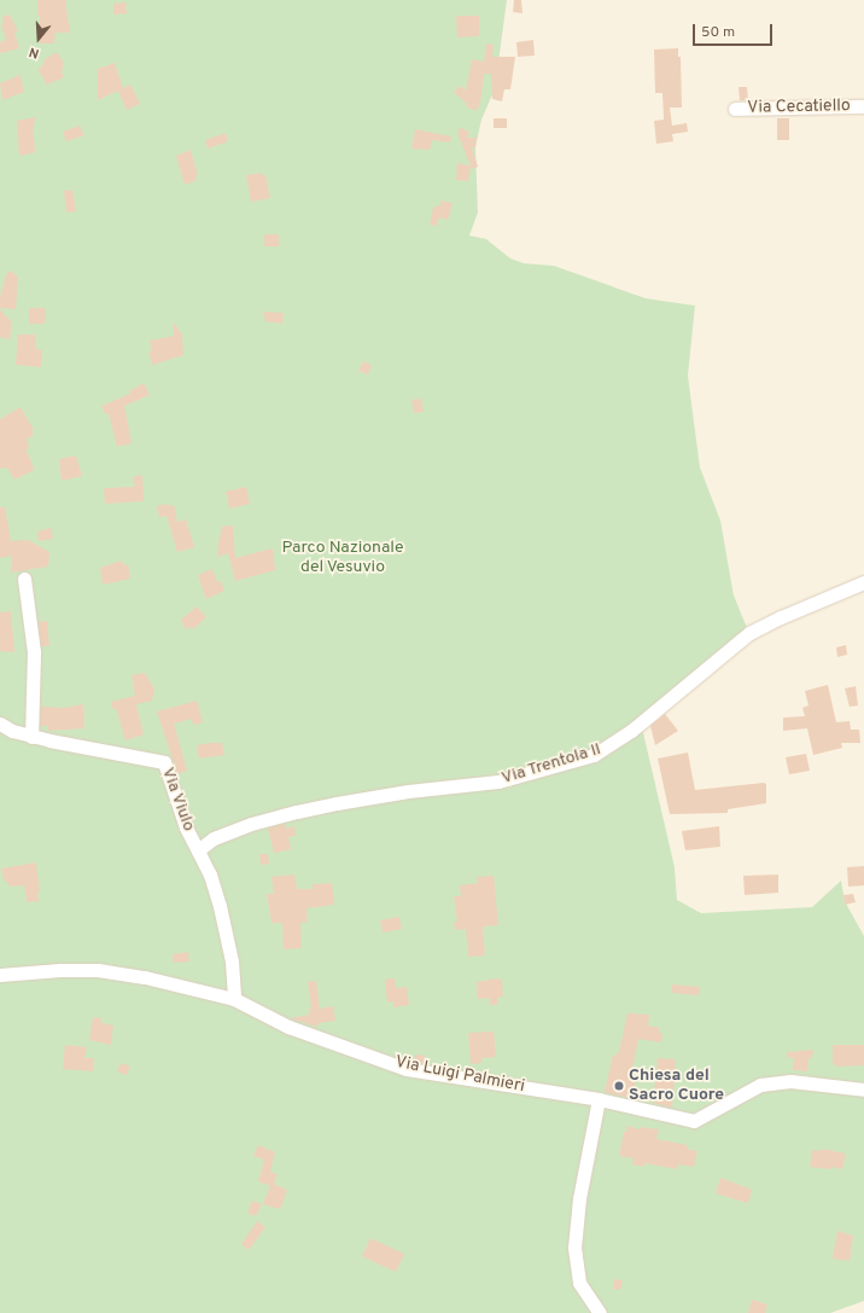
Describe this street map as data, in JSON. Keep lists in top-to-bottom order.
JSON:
{
  "streets": {
    "street": [
      "Via Cecatiello",
      "Via Trentola II",
      "Via Viulo",
      "Via Luigi Palmieri"
    ]
  },
  "crossings": [
    ["Via Trentola II", "Via Viulo"],
    ["Via Viulo", "Via Luigi Palmieri"]
  ],
  "parks": ["Parco Nazionale del Vesuvio"],
  "places": ["Chiesa del Sacro Cuore"],
  "scale_bar": "50 m",
  "north": "bottom"
}
